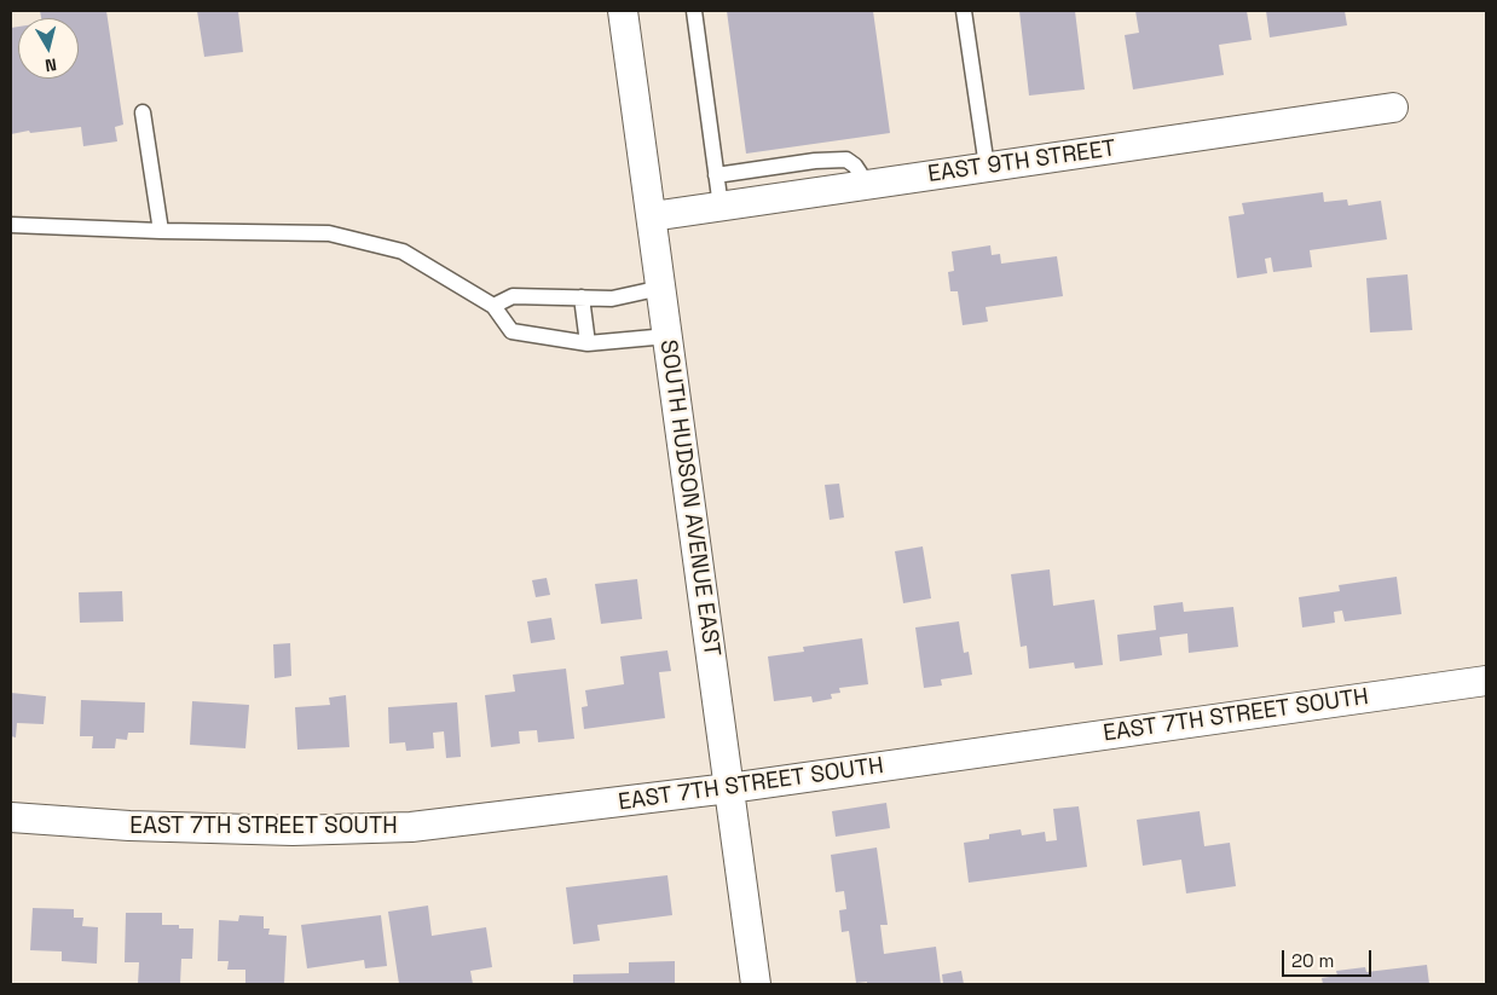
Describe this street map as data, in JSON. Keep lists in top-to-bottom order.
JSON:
{
  "streets": {
    "street": ["EAST 9TH STREET", "SOUTH HUDSON AVENUE EAST", "EAST 7TH STREET SOUTH"]
  },
  "crossings": [
    ["EAST 9TH STREET", "SOUTH HUDSON AVENUE EAST"],
    ["SOUTH HUDSON AVENUE EAST", "EAST 7TH STREET SOUTH"]
  ],
  "scale_bar": "20 m",
  "north": "bottom"
}
